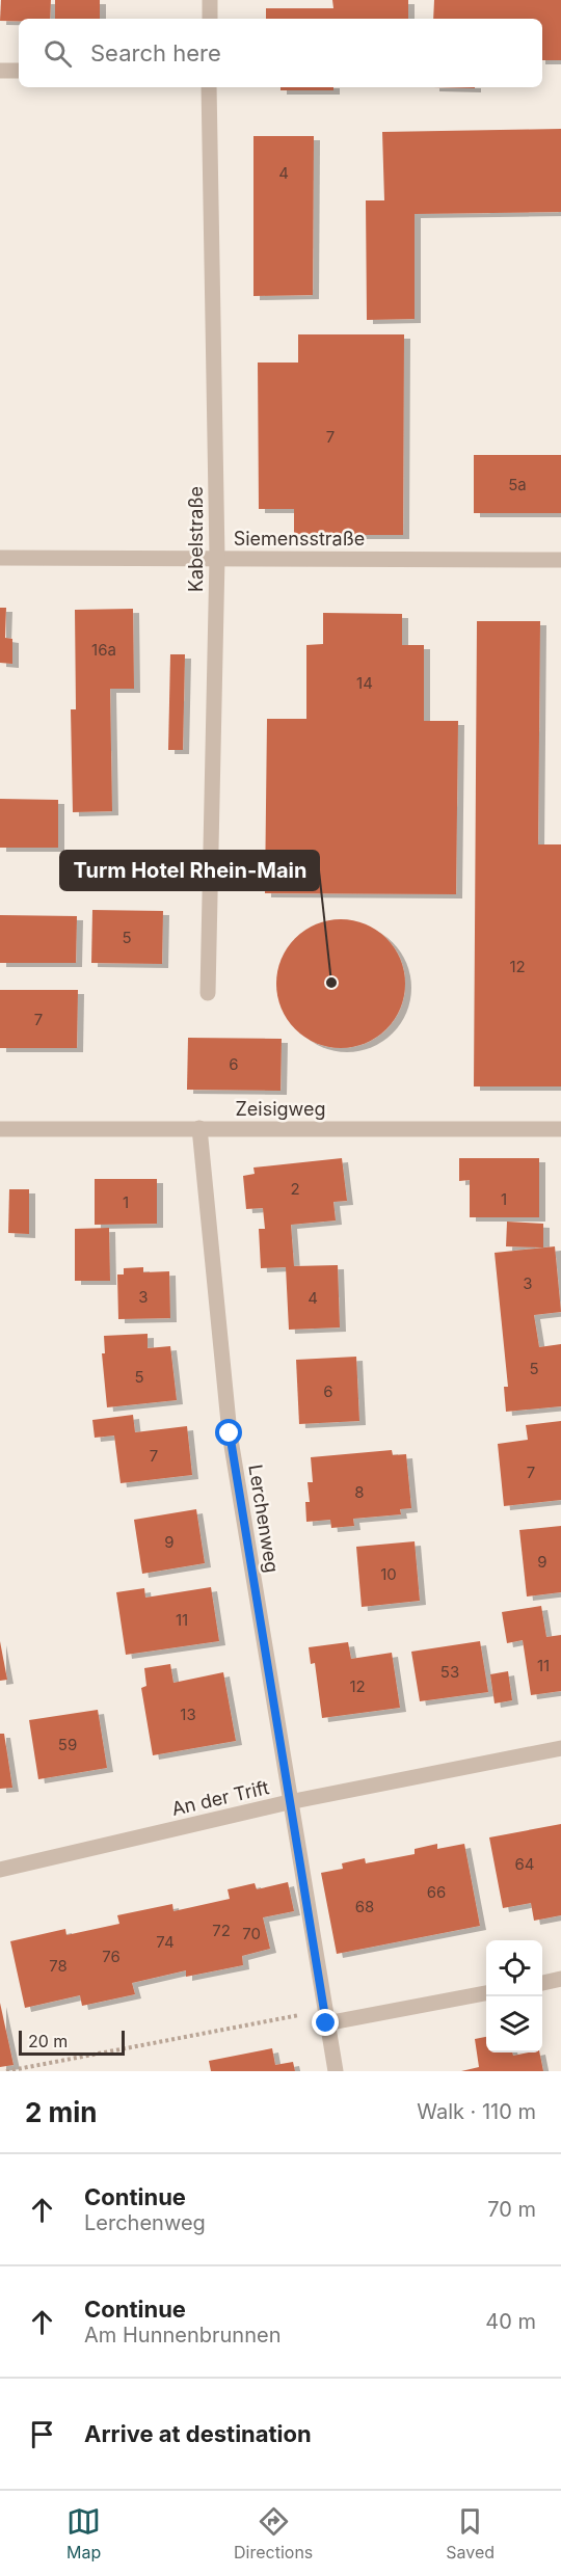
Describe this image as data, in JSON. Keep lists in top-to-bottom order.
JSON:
{
  "streets": {
    "street": [
      "Siemensstraße",
      "Kabelstraße",
      "Zeisigweg",
      "Lerchenweg",
      "An der Trift"
    ]
  },
  "crossings": [
    ["Siemensstraße", "Kabelstraße"],
    ["Zeisigweg", "Lerchenweg"],
    ["Lerchenweg", "An der Trift"]
  ],
  "places": ["Turm Hotel Rhein-Main"],
  "house_numbers": [
    "4",
    "7",
    "5a",
    "16a",
    "14",
    "5",
    "12",
    "7",
    "6",
    "2",
    "1",
    "1",
    "3",
    "3",
    "4",
    "5",
    "5",
    "6",
    "7",
    "7",
    "8",
    "9",
    "9",
    "10",
    "11",
    "11",
    "53",
    "12",
    "13",
    "59",
    "64",
    "66",
    "68",
    "72",
    "70",
    "74",
    "76",
    "78"
  ],
  "scale_bar": "20 m",
  "page": {
    "search": "Search here",
    "scale": "20 m",
    "heading": ["2 min", "Walk · 110 m"],
    "list": [
      ["Continue", "Lerchenweg", "70 m"],
      ["Continue", "Am Hunnenbrunnen", "40 m"],
      "Arrive at destination"
    ],
    "nav": ["Map", "Directions", "Saved"]
  }
}
